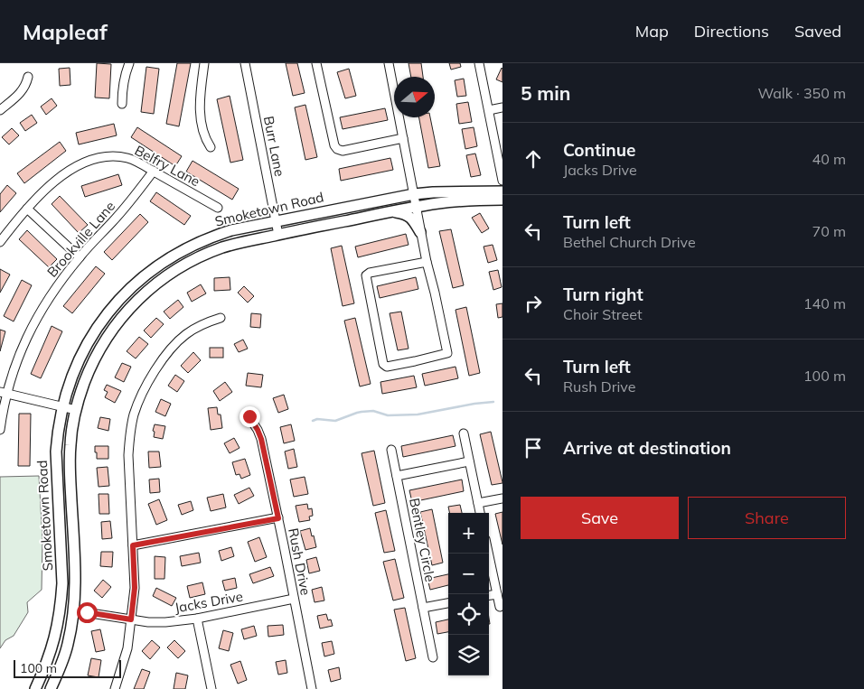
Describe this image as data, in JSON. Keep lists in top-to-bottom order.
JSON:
{
  "streets": {
    "main road": ["Smoketown Road"],
    "street": [
      "Burr Lane",
      "Belfry Lane",
      "Brookville Lane",
      "Bentley Circle",
      "Rush Drive",
      "Jacks Drive"
    ]
  },
  "crossings": [
    ["Burr Lane", "Smoketown Road"],
    ["Belfry Lane", "Brookville Lane"],
    ["Smoketown Road", "Jacks Drive"],
    ["Rush Drive", "Jacks Drive"]
  ],
  "scale_bar": "100 m",
  "north": "right",
  "page": {
    "header": "Mapleaf",
    "nav": ["Map", "Directions", "Saved"],
    "heading": ["5 min", "Walk · 350 m"],
    "list": [
      ["Continue", "Jacks Drive", "40 m"],
      ["Turn left", "Bethel Church Drive", "70 m"],
      ["Turn right", "Choir Street", "140 m"],
      ["Turn left", "Rush Drive", "100 m"],
      "Arrive at destination"
    ],
    "buttons": ["Save", "Share"],
    "map_buttons": ["+", "−"],
    "scale": "100 m"
  }
}
